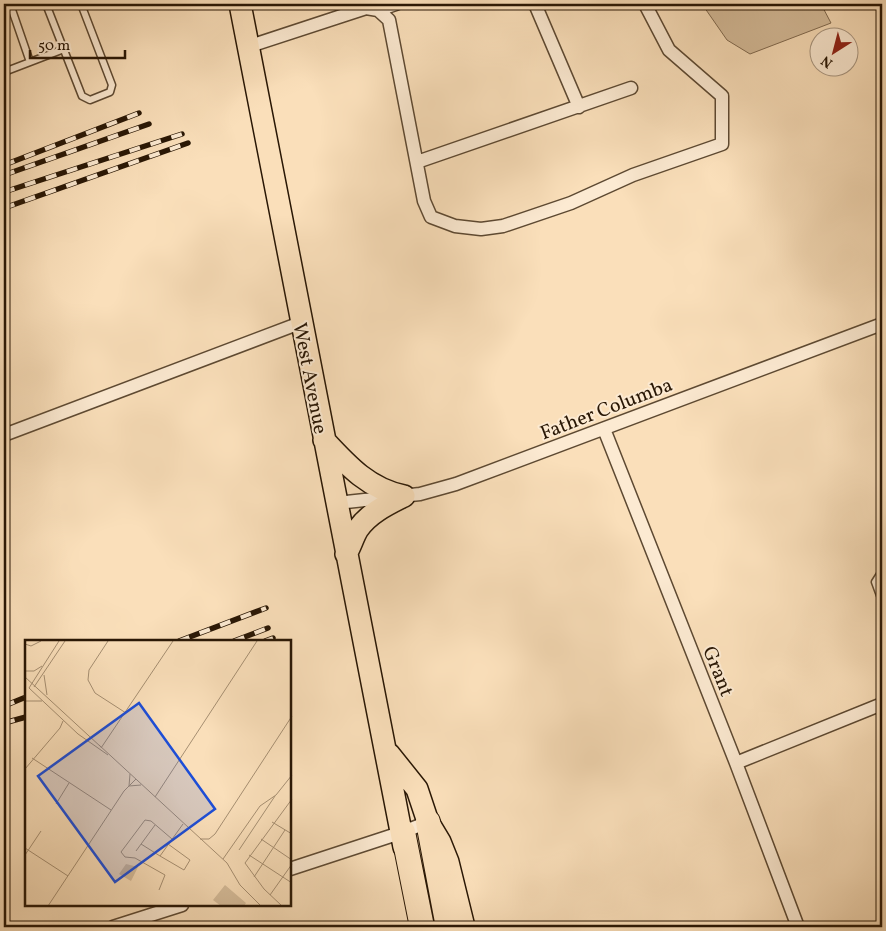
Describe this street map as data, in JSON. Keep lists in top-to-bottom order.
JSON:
{
  "streets": {
    "main road": ["West Avenue"],
    "street": ["Father Columba", "Grant"]
  },
  "crossings": [
    ["West Avenue", "Father Columba"],
    ["Father Columba", "Grant"]
  ],
  "scale_bar": "50 m",
  "north": "bottom left"
}
